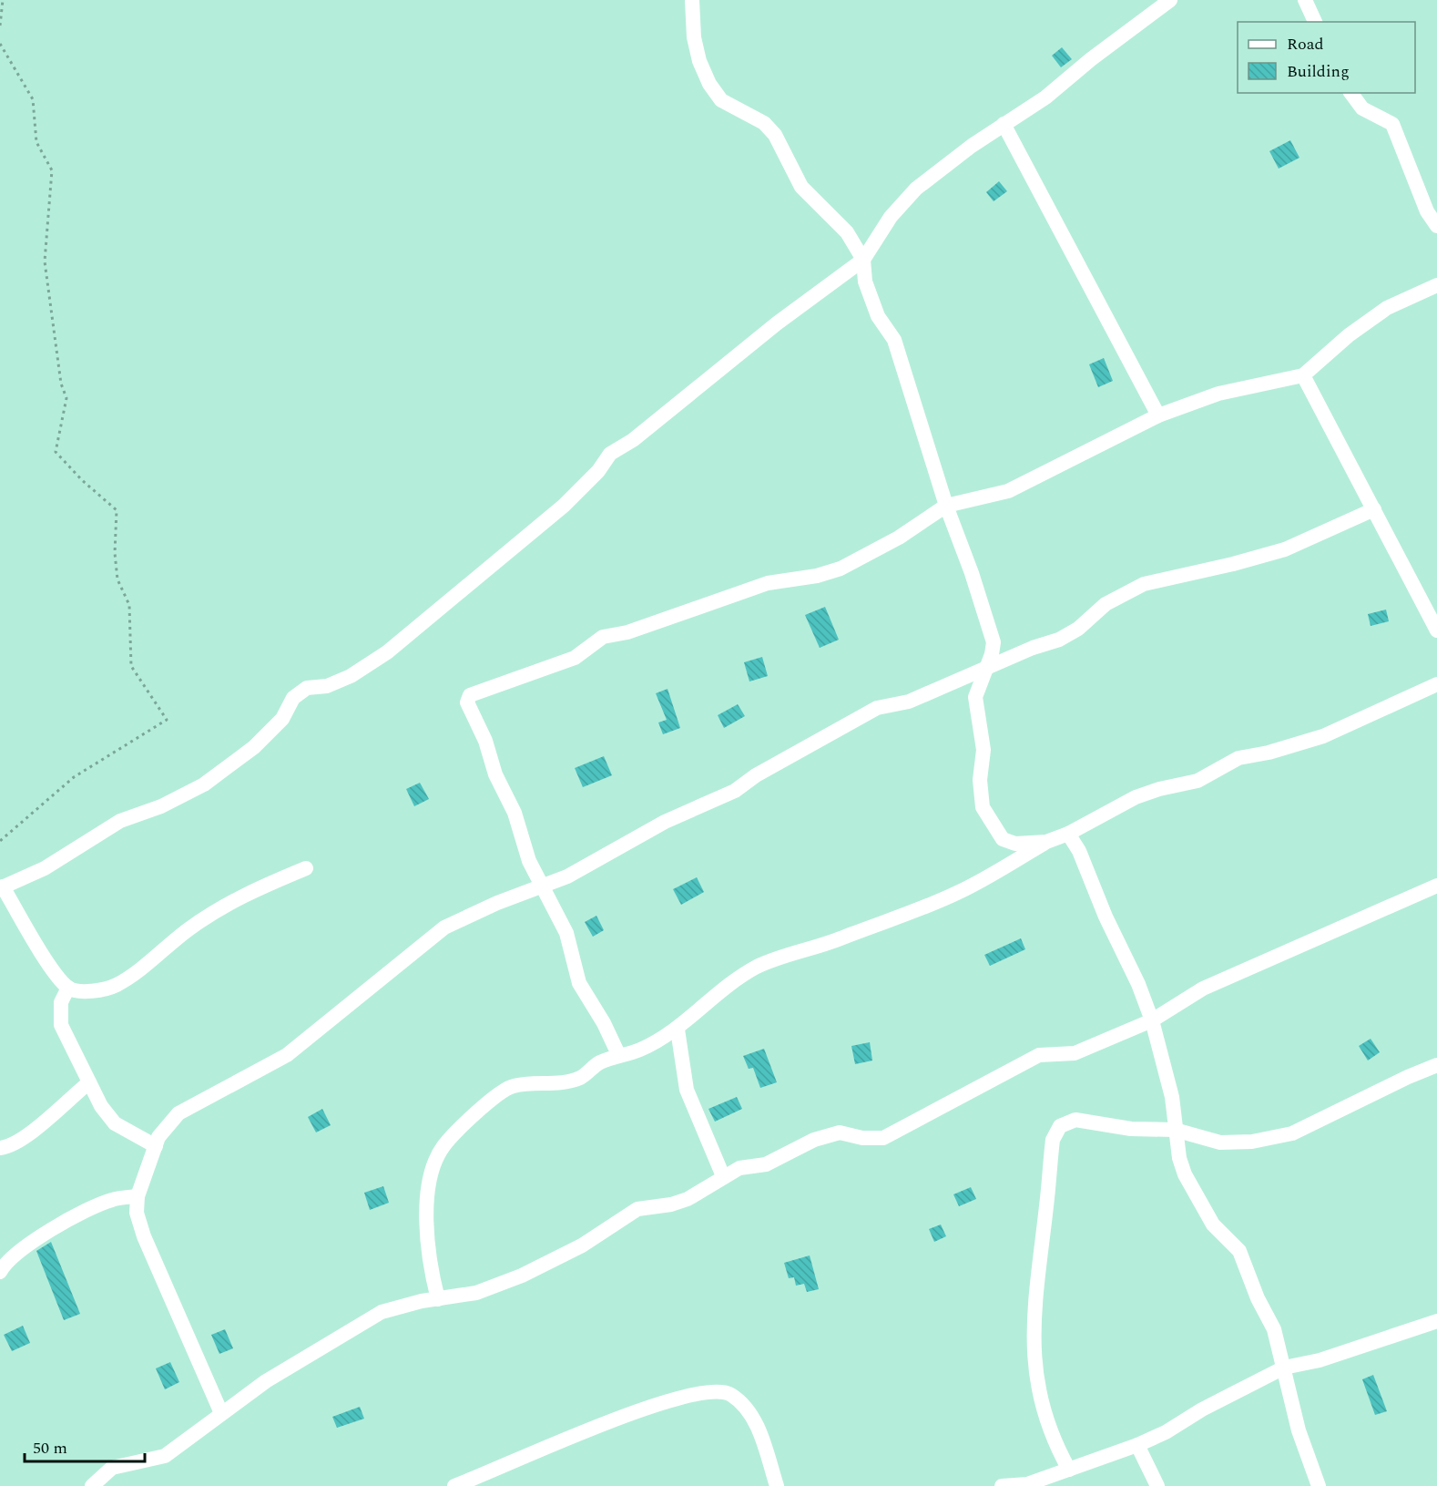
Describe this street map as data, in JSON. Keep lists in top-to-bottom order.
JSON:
{
  "legend": ["Road", "Building"],
  "scale_bar": "50 m"
}
